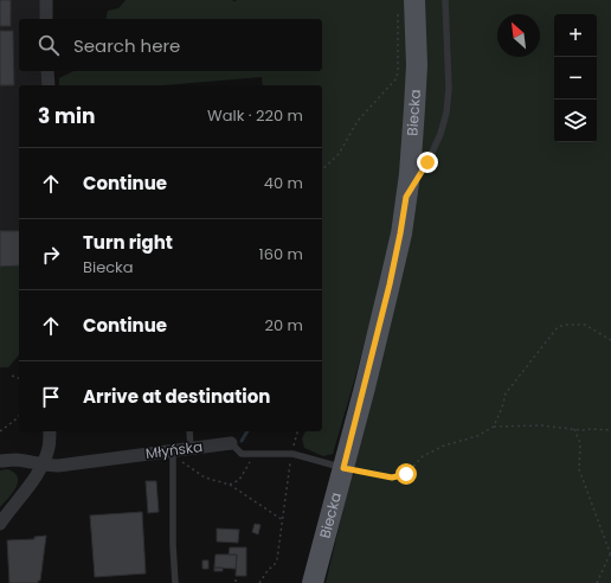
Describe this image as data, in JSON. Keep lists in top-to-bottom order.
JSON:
{
  "streets": {
    "main road": ["Biecka"],
    "street": ["Młyńska"]
  },
  "crossings": [
    ["Biecka", "Młyńska"]
  ],
  "north": "top left",
  "page": {
    "map_buttons": ["+", "−"],
    "search": "Search here",
    "heading": ["3 min", "Walk · 220 m"],
    "list": [
      ["Continue", "40 m"],
      ["Turn right", "Biecka", "160 m"],
      ["Continue", "20 m"],
      "Arrive at destination"
    ]
  }
}
